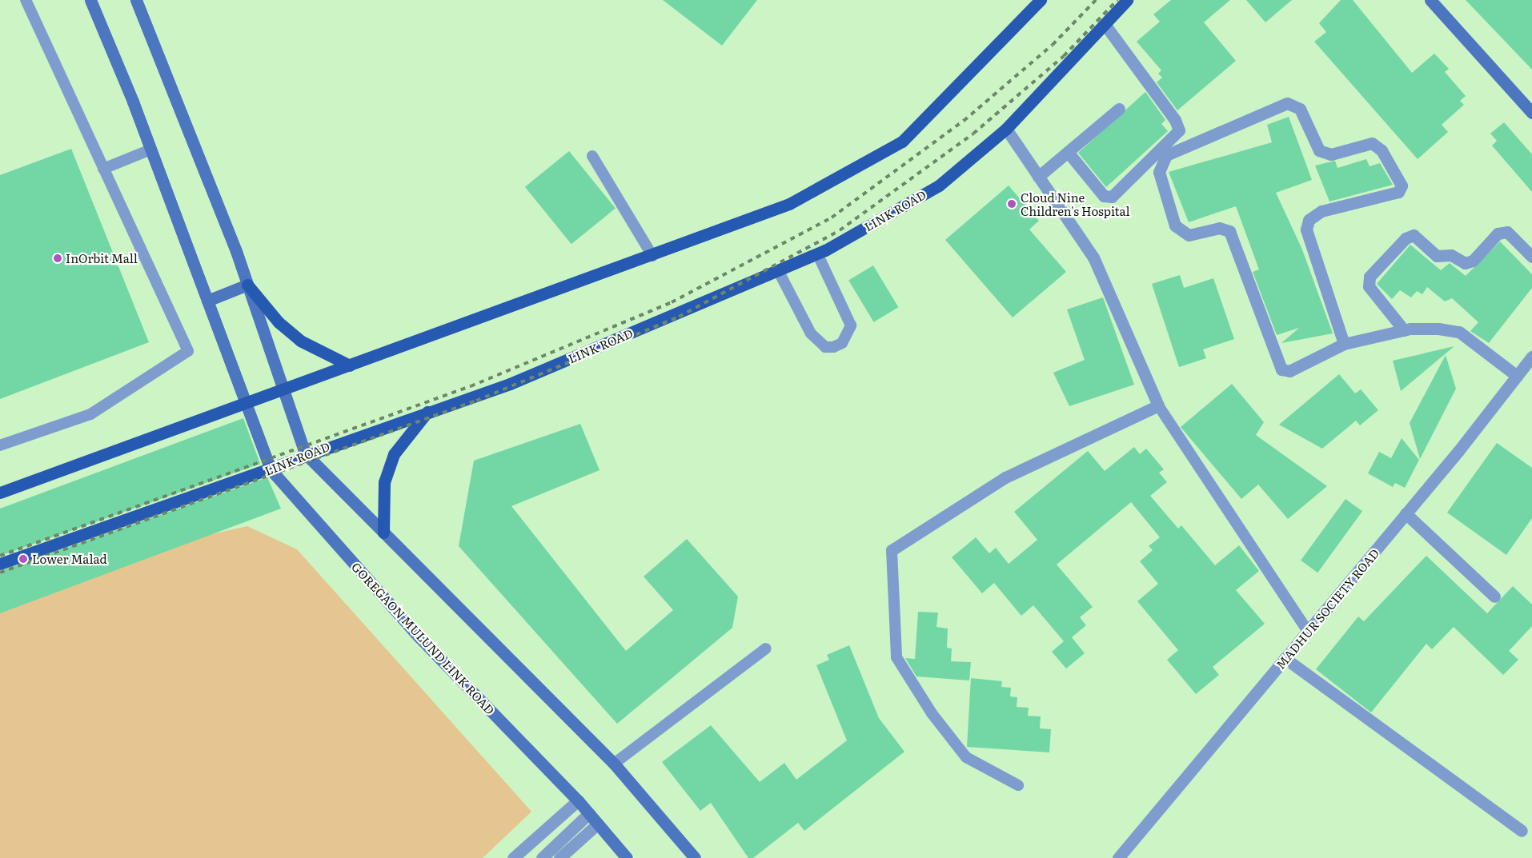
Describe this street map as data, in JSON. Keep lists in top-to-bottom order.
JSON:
{
  "streets": {
    "main road": ["LINK ROAD", "GOREGAON MULUND LINK ROAD"],
    "street": ["MADHUR SOCIETY ROAD"]
  },
  "crossings": [
    ["LINK ROAD", "GOREGAON MULUND LINK ROAD"]
  ],
  "places": ["Cloud Nine Children's Hospital", "InOrbit Mall", "Lower Malad"]
}
